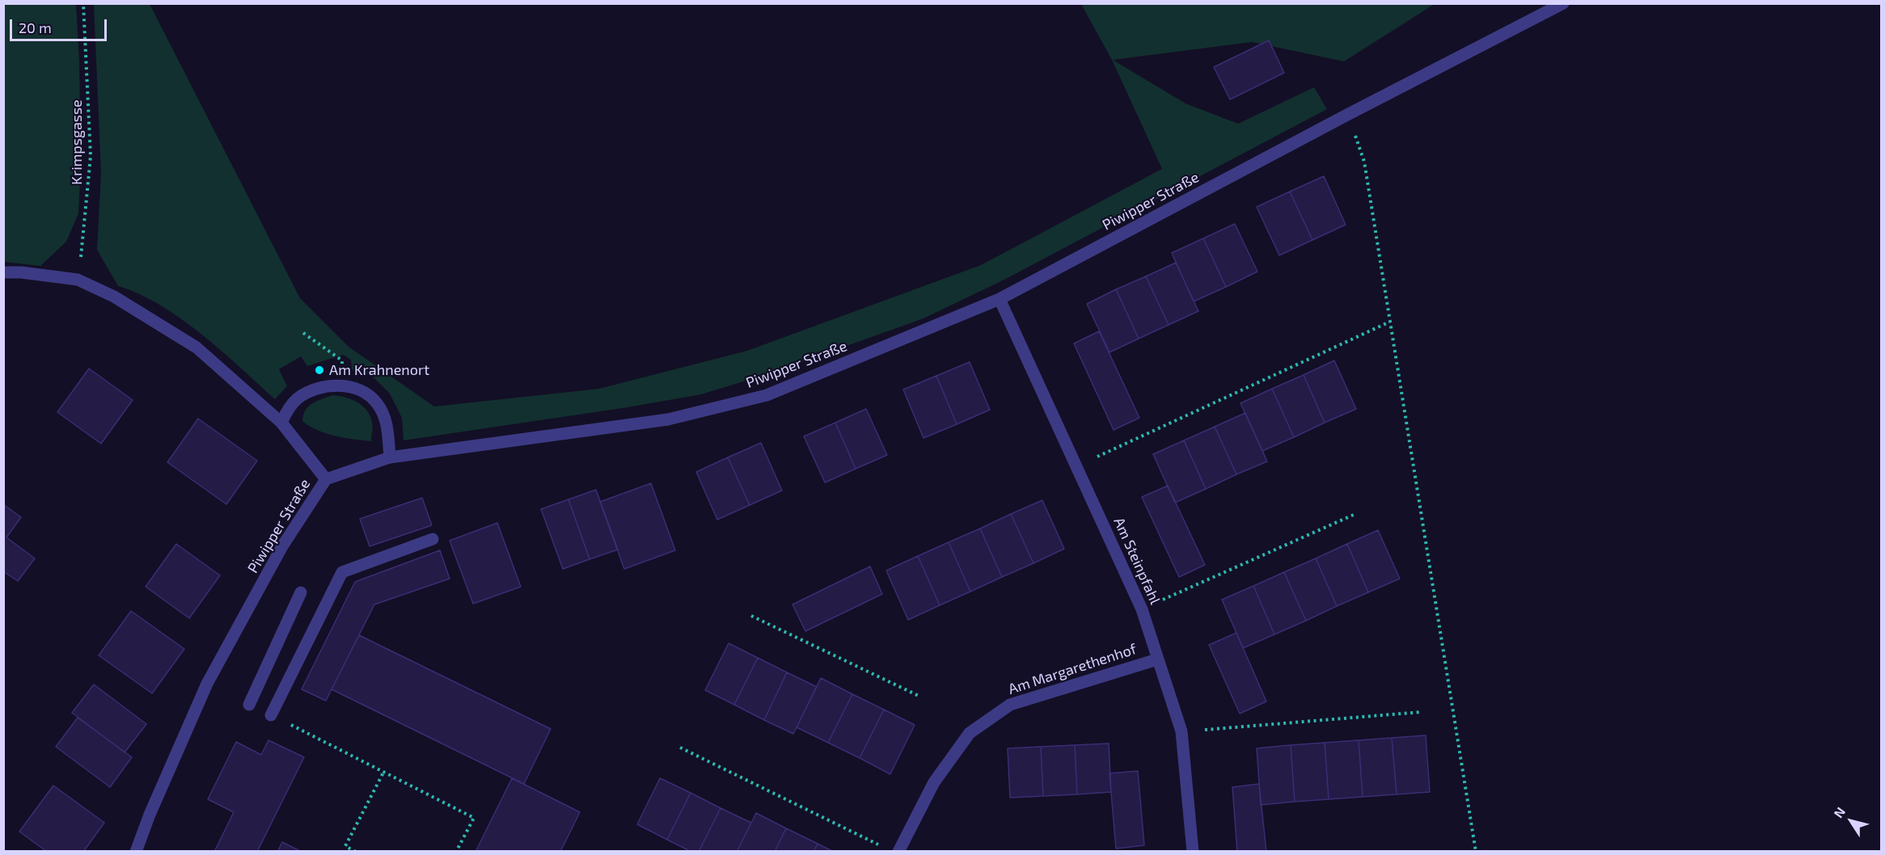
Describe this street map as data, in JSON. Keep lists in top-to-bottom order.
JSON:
{
  "streets": {
    "street": ["Piwipper Straße", "Am Steinpfahl", "Am Margarethenhof"],
    "path": ["Krimpsgasse"]
  },
  "crossings": [
    ["Piwipper Straße", "Am Steinpfahl"],
    ["Am Steinpfahl", "Am Margarethenhof"]
  ],
  "places": ["Am Krahnenort"],
  "scale_bar": "20 m",
  "north": "top left"
}
